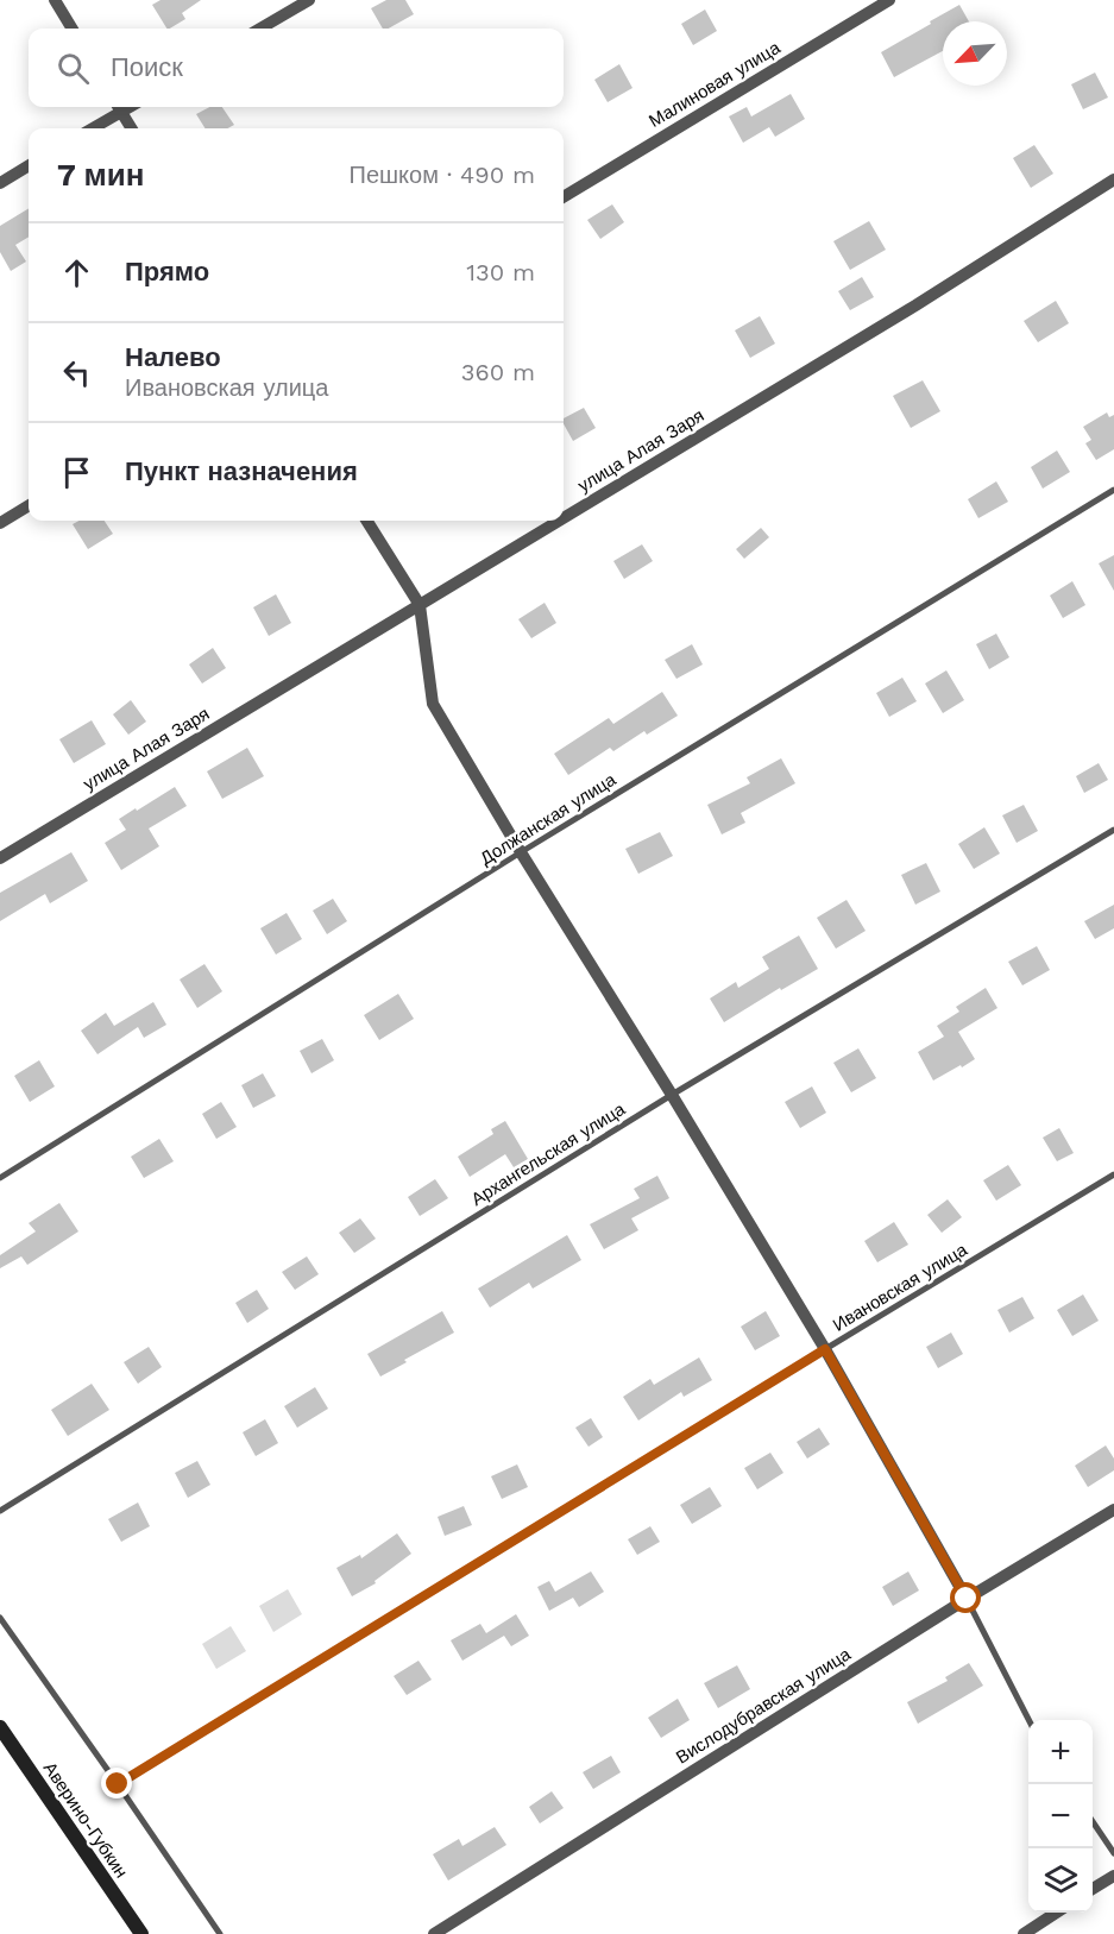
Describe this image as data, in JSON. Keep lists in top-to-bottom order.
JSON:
{
  "streets": {
    "main road": ["Аверино-Губкин"],
    "street": ["Малиновая улица", "улица Алая Заря", "Вислодубравская улица"],
    "lane": ["Должанская улица", "Архангельская улица", "Ивановская улица"]
  },
  "north": "bottom left",
  "page": {
    "search": "Поиск",
    "heading": ["7 мин", "Пешком · 490 m"],
    "list": [
      ["Прямо", "130 m"],
      ["Налево", "Ивановская улица", "360 m"],
      "Пункт назначения"
    ],
    "map_buttons": ["+", "−"]
  }
}
